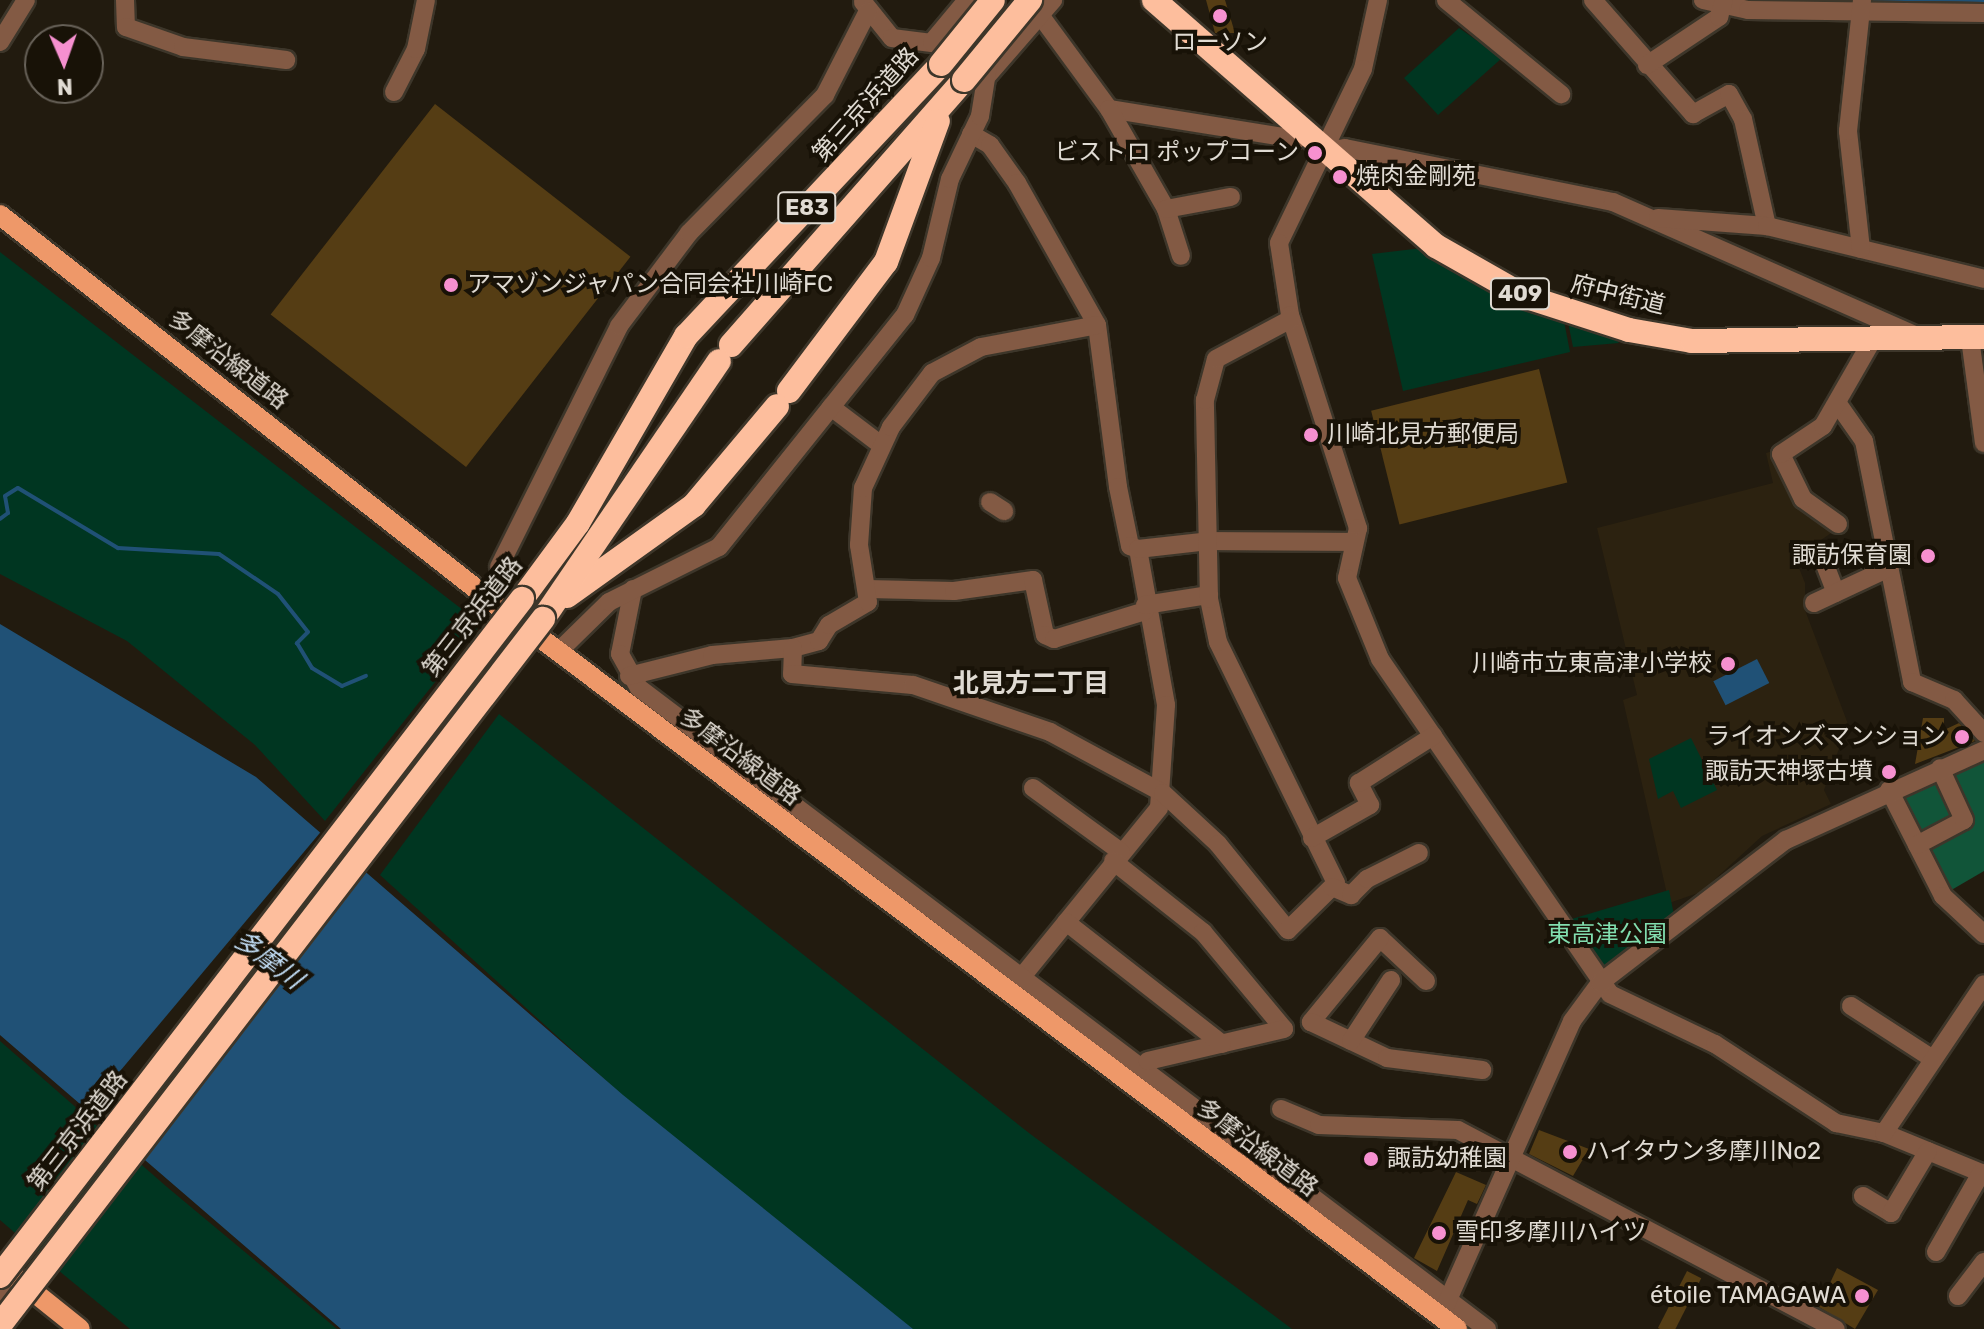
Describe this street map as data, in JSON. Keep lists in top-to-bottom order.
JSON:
{
  "streets": {
    "highway": [
      "第三京浜道路",
      "E83",
      "409",
      "府中街道"
    ],
    "main road": ["多摩沿線道路"]
  },
  "districts": ["北見方二丁目"],
  "water": ["多摩川"],
  "parks": ["東高津公園"],
  "places": [
    "ローソン",
    "ビストロ ポップコーン",
    "焼肉金剛苑",
    "アマゾンジャパン合同会社川崎FC",
    "川崎北見方郵便局",
    "諏訪保育園",
    "川崎市立東高津小学校",
    "ライオンズマンション",
    "諏訪天神塚古墳",
    "ハイタウン多摩川No2",
    "諏訪幼稚園",
    "雪印多摩川ハイツ",
    "étoile TAMAGAWA"
  ],
  "north": "bottom"
}
